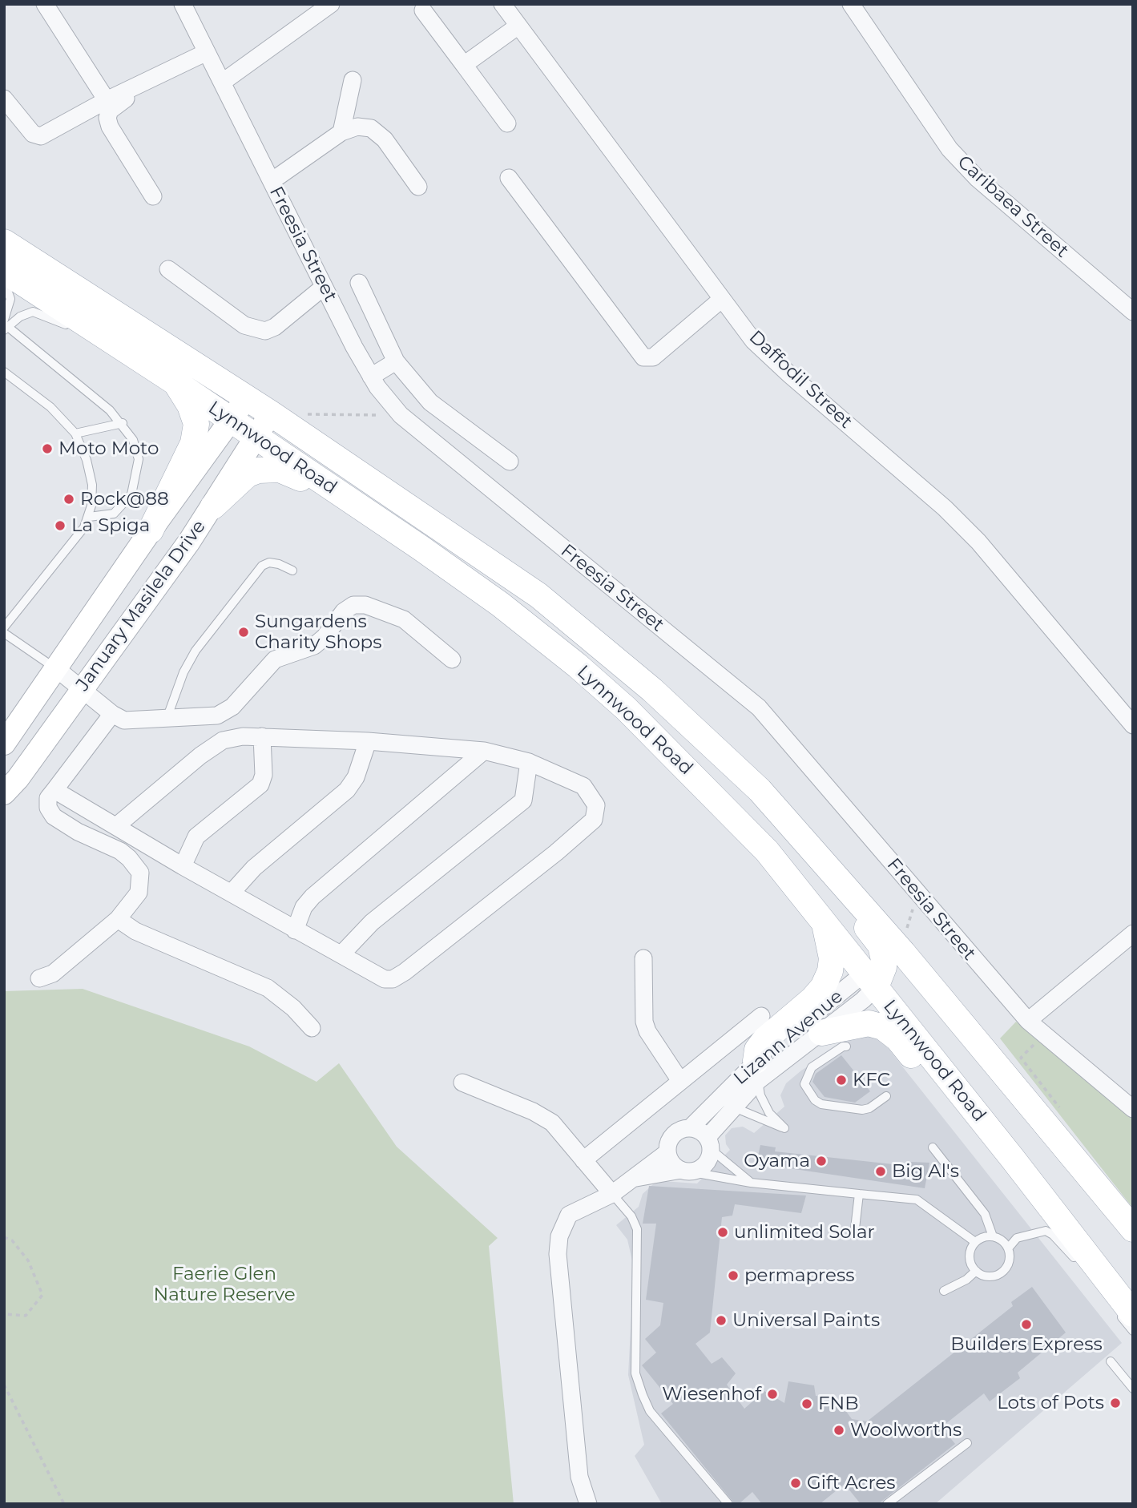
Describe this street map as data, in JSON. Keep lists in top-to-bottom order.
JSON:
{
  "streets": {
    "main road": ["Lynnwood Road", "January Masilela Drive"],
    "street": [
      "Caribaea Street",
      "Freesia Street",
      "Daffodil Street",
      "Lizann Avenue"
    ]
  },
  "crossings": [
    ["Lynnwood Road", "January Masilela Drive"],
    ["Lynnwood Road", "Lizann Avenue"]
  ],
  "parks": ["Faerie Glen Nature Reserve"],
  "places": [
    "Moto Moto",
    "Rock@88",
    "La Spiga",
    "Sungardens Charity Shops",
    "KFC",
    "Oyama",
    "Big Al's",
    "unlimited Solar",
    "permapress",
    "Universal Paints",
    "Builders Express",
    "Wiesenhof",
    "Lots of Pots",
    "FNB",
    "Woolworths",
    "Gift Acres"
  ]
}
